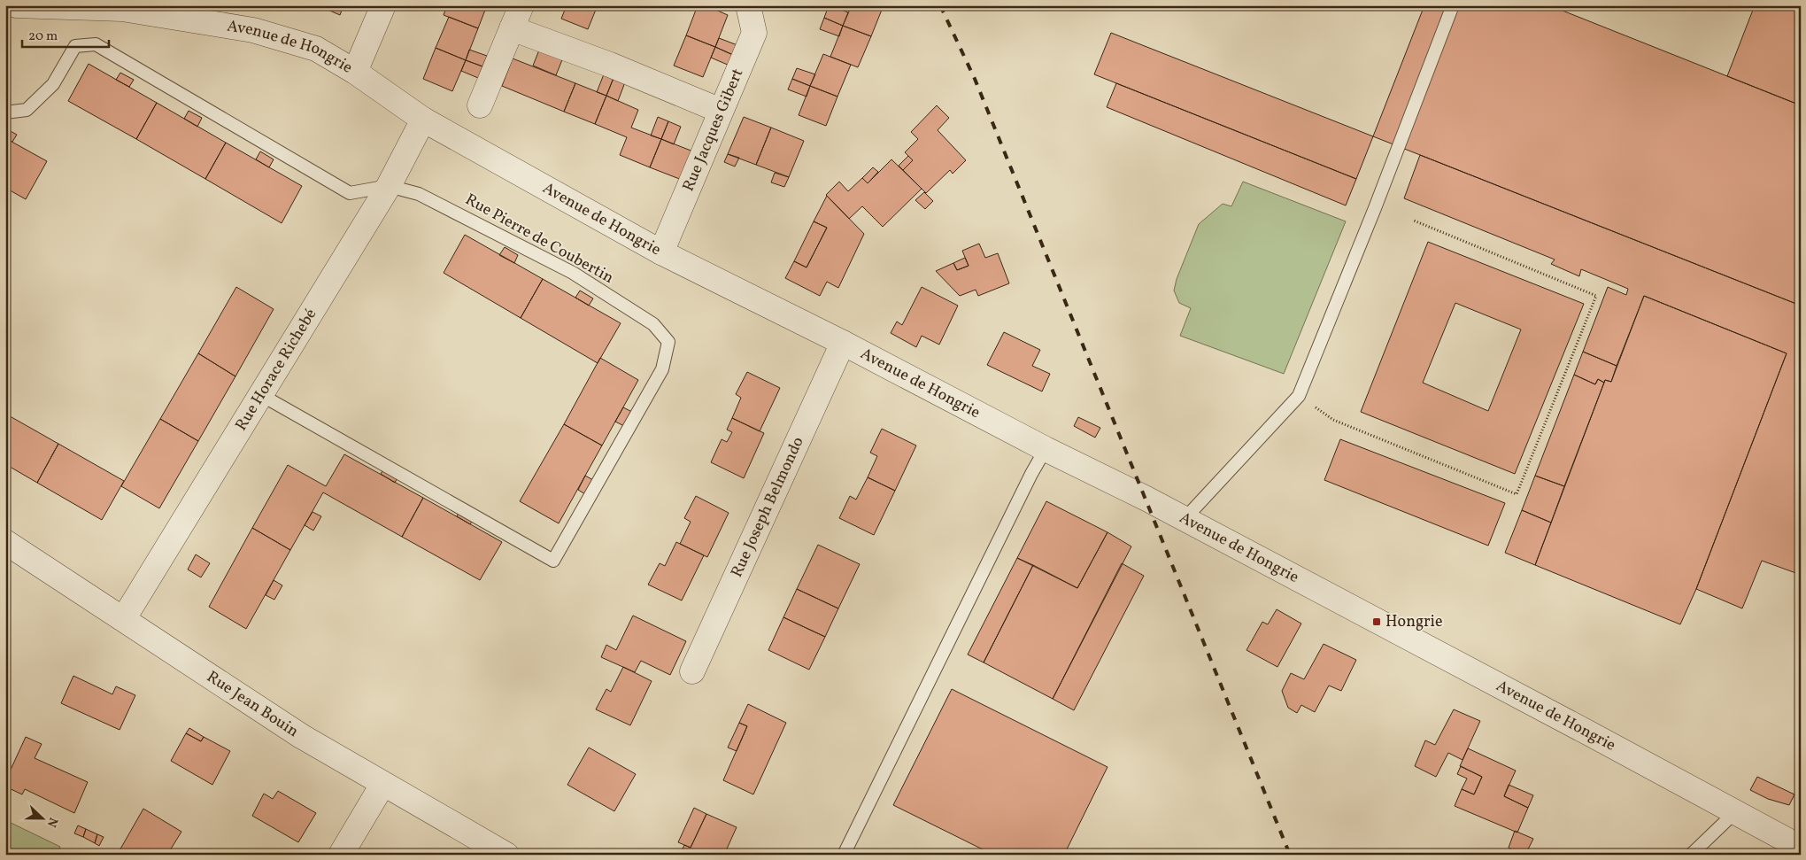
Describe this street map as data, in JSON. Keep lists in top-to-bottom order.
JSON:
{
  "streets": {
    "street": [
      "Avenue de Hongrie",
      "Rue Jacques Gibert",
      "Rue Horace Richebé",
      "Rue Joseph Belmondo",
      "Rue Jean Bouin"
    ],
    "lane": ["Rue Pierre de Coubertin"]
  },
  "crossings": [
    ["Avenue de Hongrie", "Rue Jacques Gibert"],
    ["Avenue de Hongrie", "Rue Horace Richebé"],
    ["Avenue de Hongrie", "Rue Joseph Belmondo"],
    ["Rue Pierre de Coubertin", "Rue Horace Richebé"],
    ["Rue Horace Richebé", "Rue Jean Bouin"]
  ],
  "places": {
    "transit": ["Hongrie"]
  },
  "scale_bar": "20 m",
  "north": "right"
}
